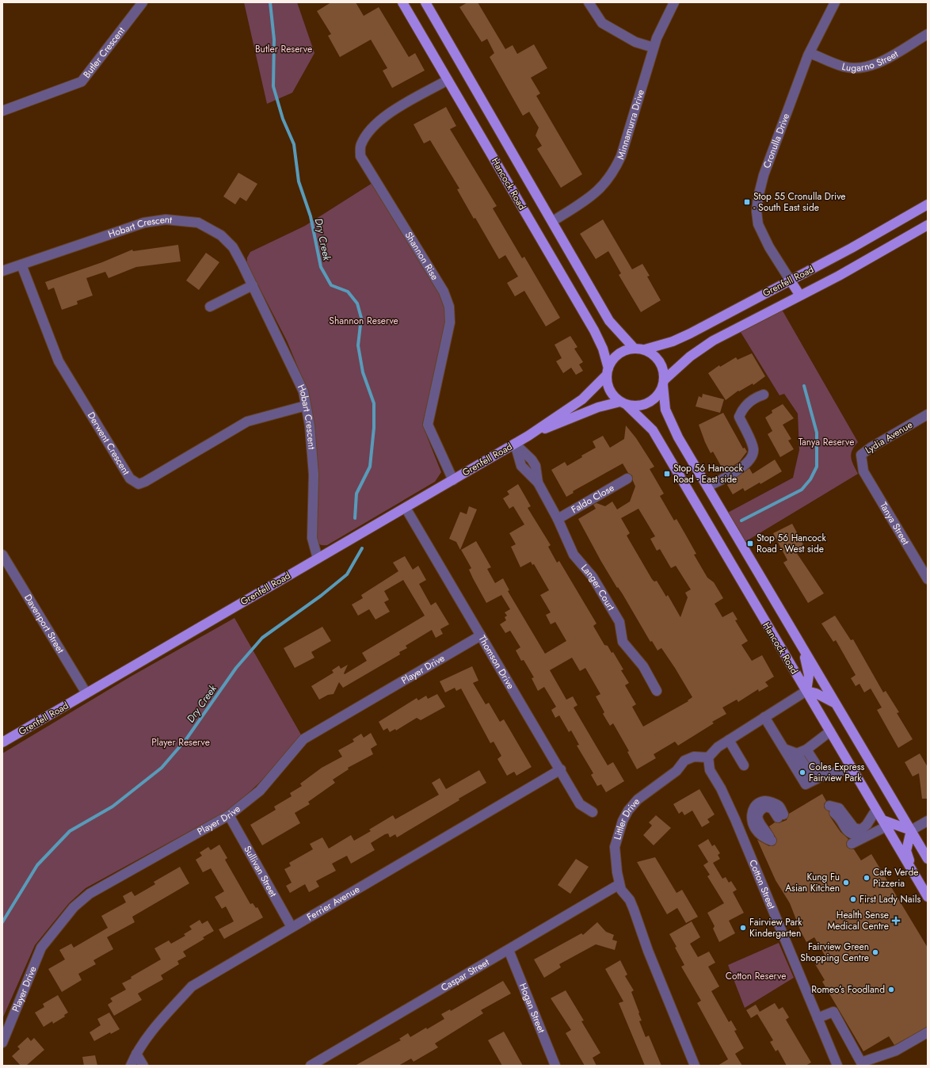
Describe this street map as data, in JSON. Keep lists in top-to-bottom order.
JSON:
{
  "streets": {
    "main road": ["Hancock Road", "Grenfell Road"],
    "street": [
      "Butler Crescent",
      "Lugarno Street",
      "Minnamurra Drive",
      "Cronulla Drive",
      "Hobart Crescent",
      "Shannon Rise",
      "Lydia Avenue",
      "Derwent Crescent",
      "Faldo Close",
      "Tanya Street",
      "Langer Court",
      "Davenport Street",
      "Thomson Drive",
      "Player Drive",
      "Littler Drive",
      "Sullivan Street",
      "Cotton Street",
      "Ferrier Avenue",
      "Caspar Street",
      "Hogan Street"
    ]
  },
  "crossings": [
    ["Lugarno Street", "Cronulla Drive"],
    ["Minnamurra Drive", "Hancock Road"],
    ["Cronulla Drive", "Grenfell Road"],
    ["Hancock Road", "Shannon Rise"],
    ["Hancock Road", "Grenfell Road"],
    ["Hobart Crescent", "Grenfell Road"],
    ["Hobart Crescent", "Derwent Crescent"],
    ["Shannon Rise", "Grenfell Road"],
    ["Grenfell Road", "Langer Court"],
    ["Grenfell Road", "Davenport Street"],
    ["Grenfell Road", "Thomson Drive"],
    ["Lydia Avenue", "Tanya Street"],
    ["Faldo Close", "Langer Court"],
    ["Thomson Drive", "Player Drive"],
    ["Thomson Drive", "Ferrier Avenue"],
    ["Player Drive", "Sullivan Street"],
    ["Littler Drive", "Cotton Street"],
    ["Littler Drive", "Caspar Street"],
    ["Sullivan Street", "Ferrier Avenue"],
    ["Caspar Street", "Hogan Street"]
  ],
  "water": ["Dry Creek"],
  "parks": [
    "Butler Reserve",
    "Shannon Reserve",
    "Tanya Reserve",
    "Player Reserve",
    "Cotton Reserve"
  ],
  "places": {
    "transit": ["Stop 55 Cronulla Drive - South East side", "Stop 56 Hancock Road - East side", "Stop 56 Hancock Road - West side"],
    "other": [
      "Coles Express Fairview Park",
      "Cafe Verde Pizzeria",
      "Kung Fu Asian Kitchen",
      "First Lady Nails",
      "Fairview Park Kindergarten",
      "Fairview Green Shopping Centre",
      "Romeo’s Foodland"
    ],
    "health": ["Health Sense Medical Centre"]
  }
}
